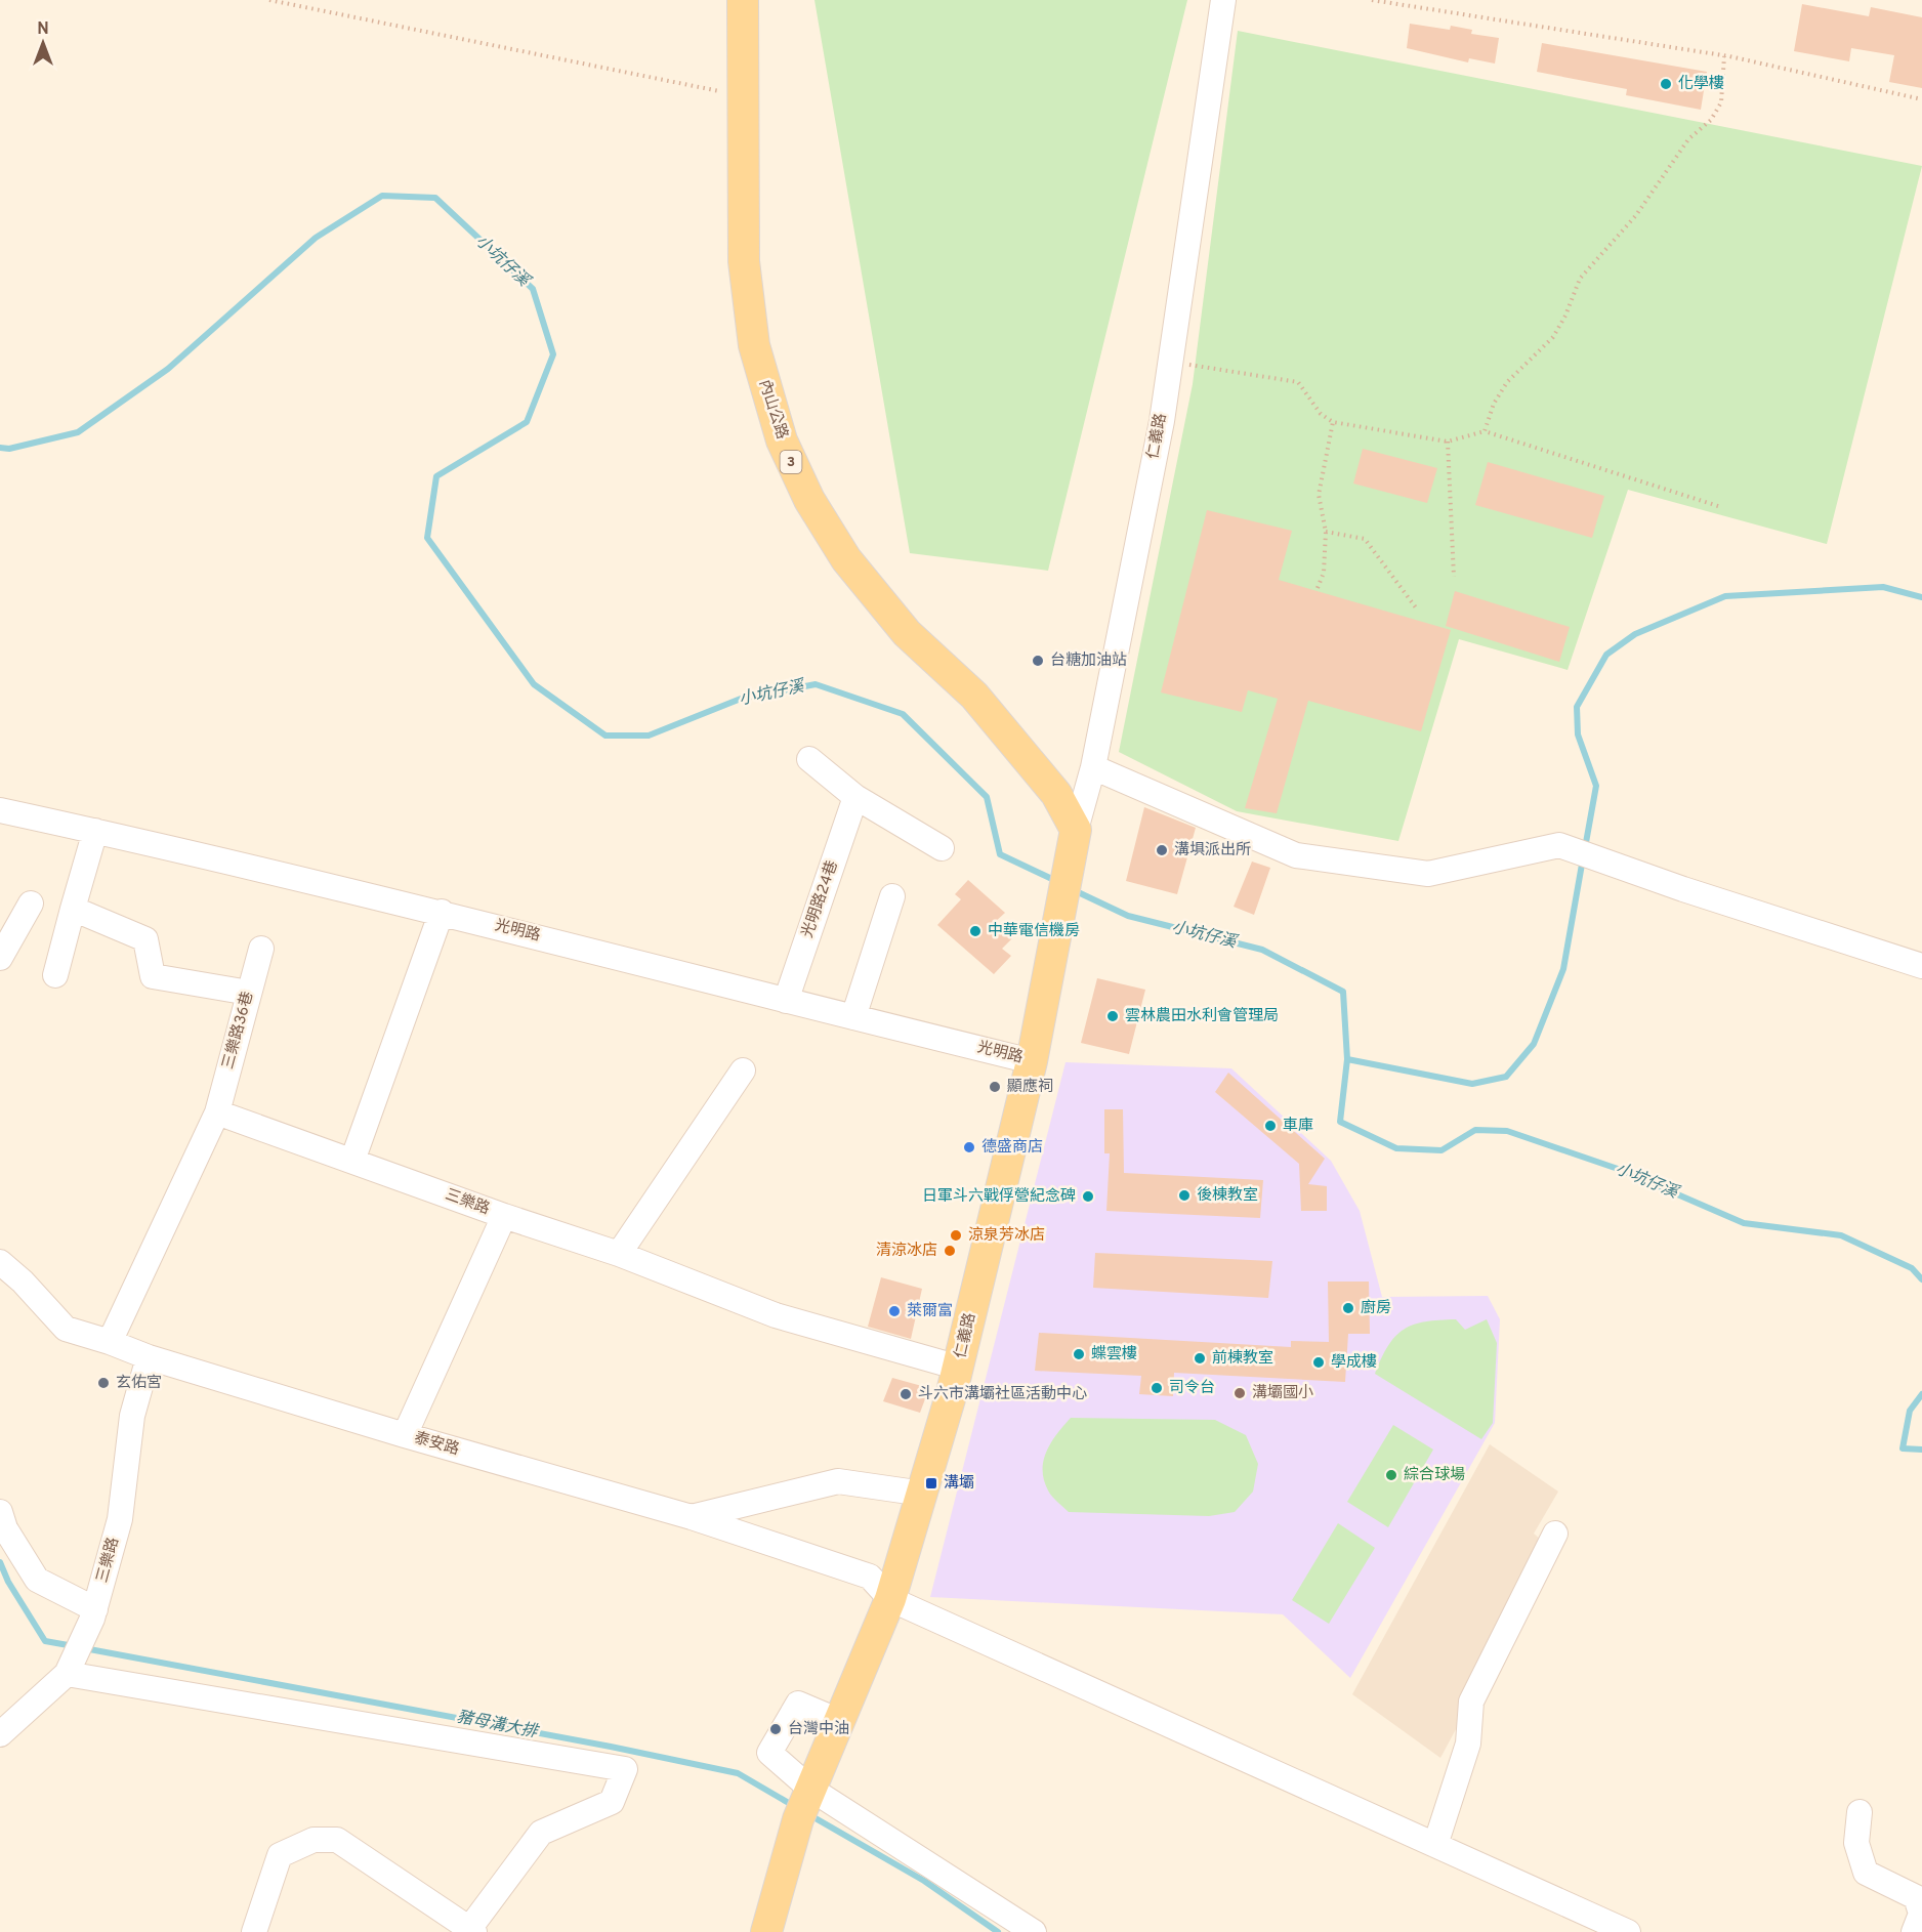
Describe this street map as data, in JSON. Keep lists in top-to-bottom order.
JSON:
{
  "streets": {
    "main road": ["內山公路", "仁義路", "3"],
    "street": [
      "光明路24巷",
      "光明路",
      "三樂路36巷",
      "三樂路",
      "泰安路"
    ]
  },
  "crossings": [
    ["內山公路", "仁義路"],
    ["仁義路", "光明路"],
    ["仁義路", "三樂路"],
    ["仁義路", "泰安路"],
    ["光明路24巷", "光明路"],
    ["三樂路36巷", "三樂路"],
    ["三樂路", "泰安路"]
  ],
  "water": ["小坑仔溪", "豬母溝大排"],
  "places": {
    "other": [
      "化學樓",
      "台糖加油站",
      "溝埧派出所",
      "中華電信機房",
      "雲林農田水利會管理局",
      "顯應祠",
      "車庫",
      "德盛商店",
      "後棟教室",
      "日軍斗六戰俘營紀念碑",
      "涼泉芳冰店",
      "清涼冰店",
      "廚房",
      "萊爾富",
      "蝶雲樓",
      "前棟教室",
      "學成樓",
      "玄佑宮",
      "司令台",
      "溝壩國小",
      "斗六市溝壩社區活動中心",
      "綜合球場",
      "台灣中油"
    ],
    "transit": ["溝壩"]
  },
  "north": "top"
}
